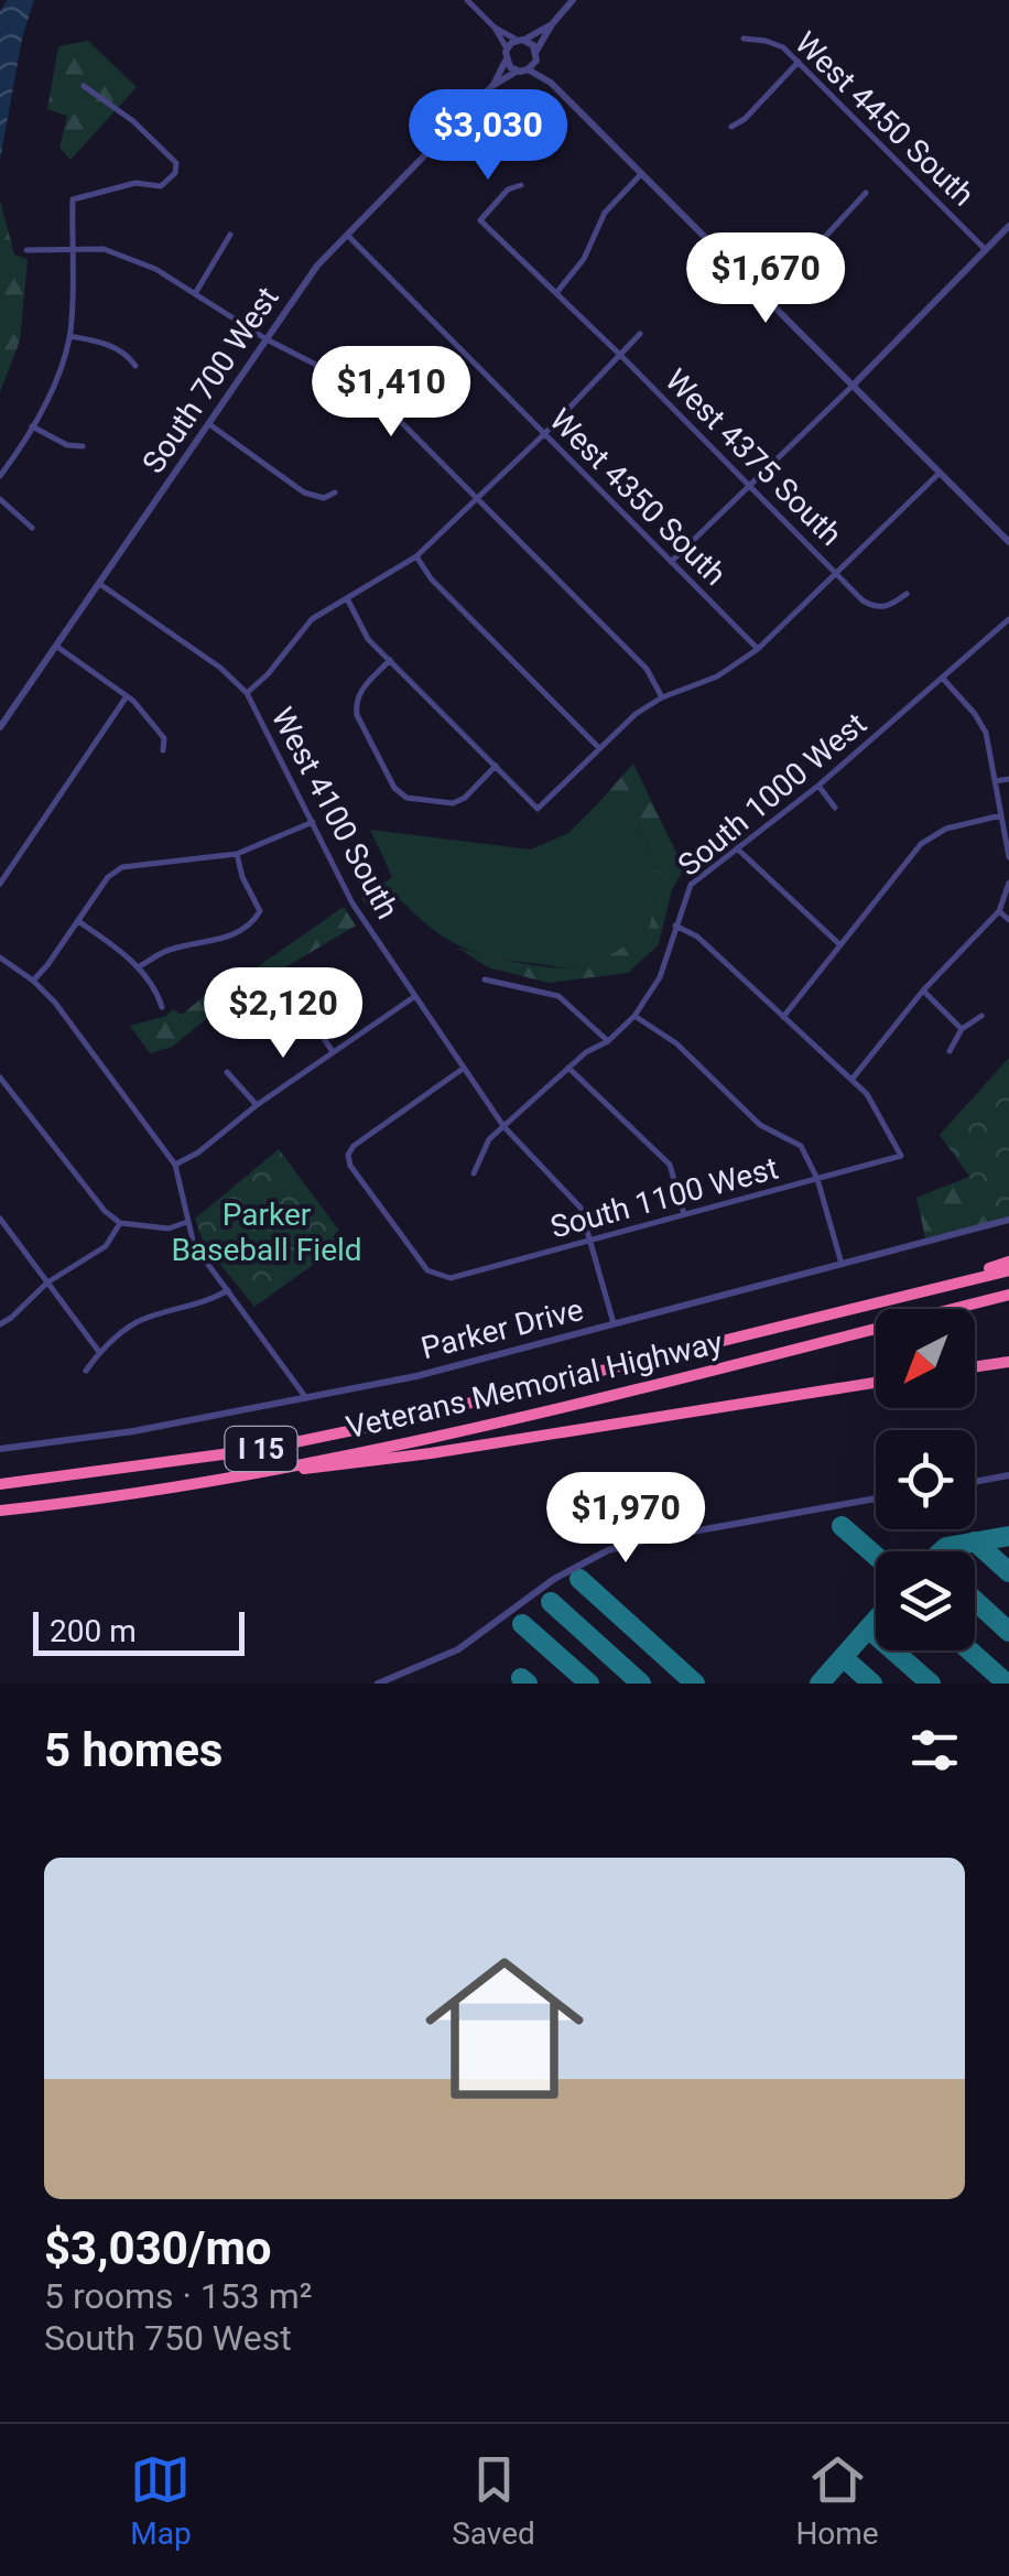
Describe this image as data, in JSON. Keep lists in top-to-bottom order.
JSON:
{
  "streets": {
    "highway": ["Veterans Memorial Highway", "I 15"],
    "street": [
      "West 4450 South",
      "South 700 West",
      "West 4375 South",
      "West 4350 South",
      "South 1000 West",
      "West 4100 South",
      "South 1100 West",
      "Parker Drive"
    ]
  },
  "crossings": [
    ["South 700 West", "West 4350 South"],
    ["South 700 West", "West 4100 South"],
    ["South 1000 West", "West 4100 South"],
    ["West 4100 South", "South 1100 West"],
    ["West 4100 South", "Parker Drive"]
  ],
  "parks": ["Parker Baseball Field"],
  "scale_bar": "200 m",
  "north": "bottom left",
  "page": {
    "price": [
      "$3,030",
      "$1,670",
      "$1,410",
      "$2,120",
      "$1,970"
    ],
    "scale": "200 m",
    "heading": "5 homes",
    "list": [
      {
        "name": "$3,030/mo",
        "note": "5 rooms · 153 m² · South 750 West"
      }
    ],
    "tabs": ["Map", "Saved", "Home"]
  }
}
